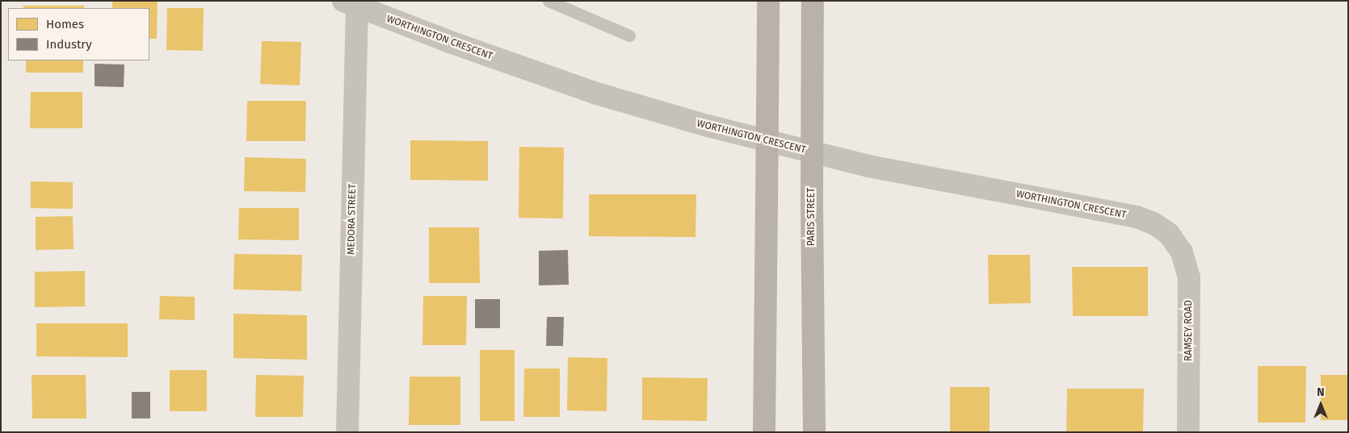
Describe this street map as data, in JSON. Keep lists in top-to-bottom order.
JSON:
{
  "streets": {
    "main road": ["PARIS STREET"],
    "street": ["WORTHINGTON CRESCENT", "MEDORA STREET", "RAMSEY ROAD"]
  },
  "crossings": [
    ["WORTHINGTON CRESCENT", "MEDORA STREET"],
    ["WORTHINGTON CRESCENT", "RAMSEY ROAD"]
  ],
  "legend": ["Homes", "Industry"],
  "north": "top"
}
